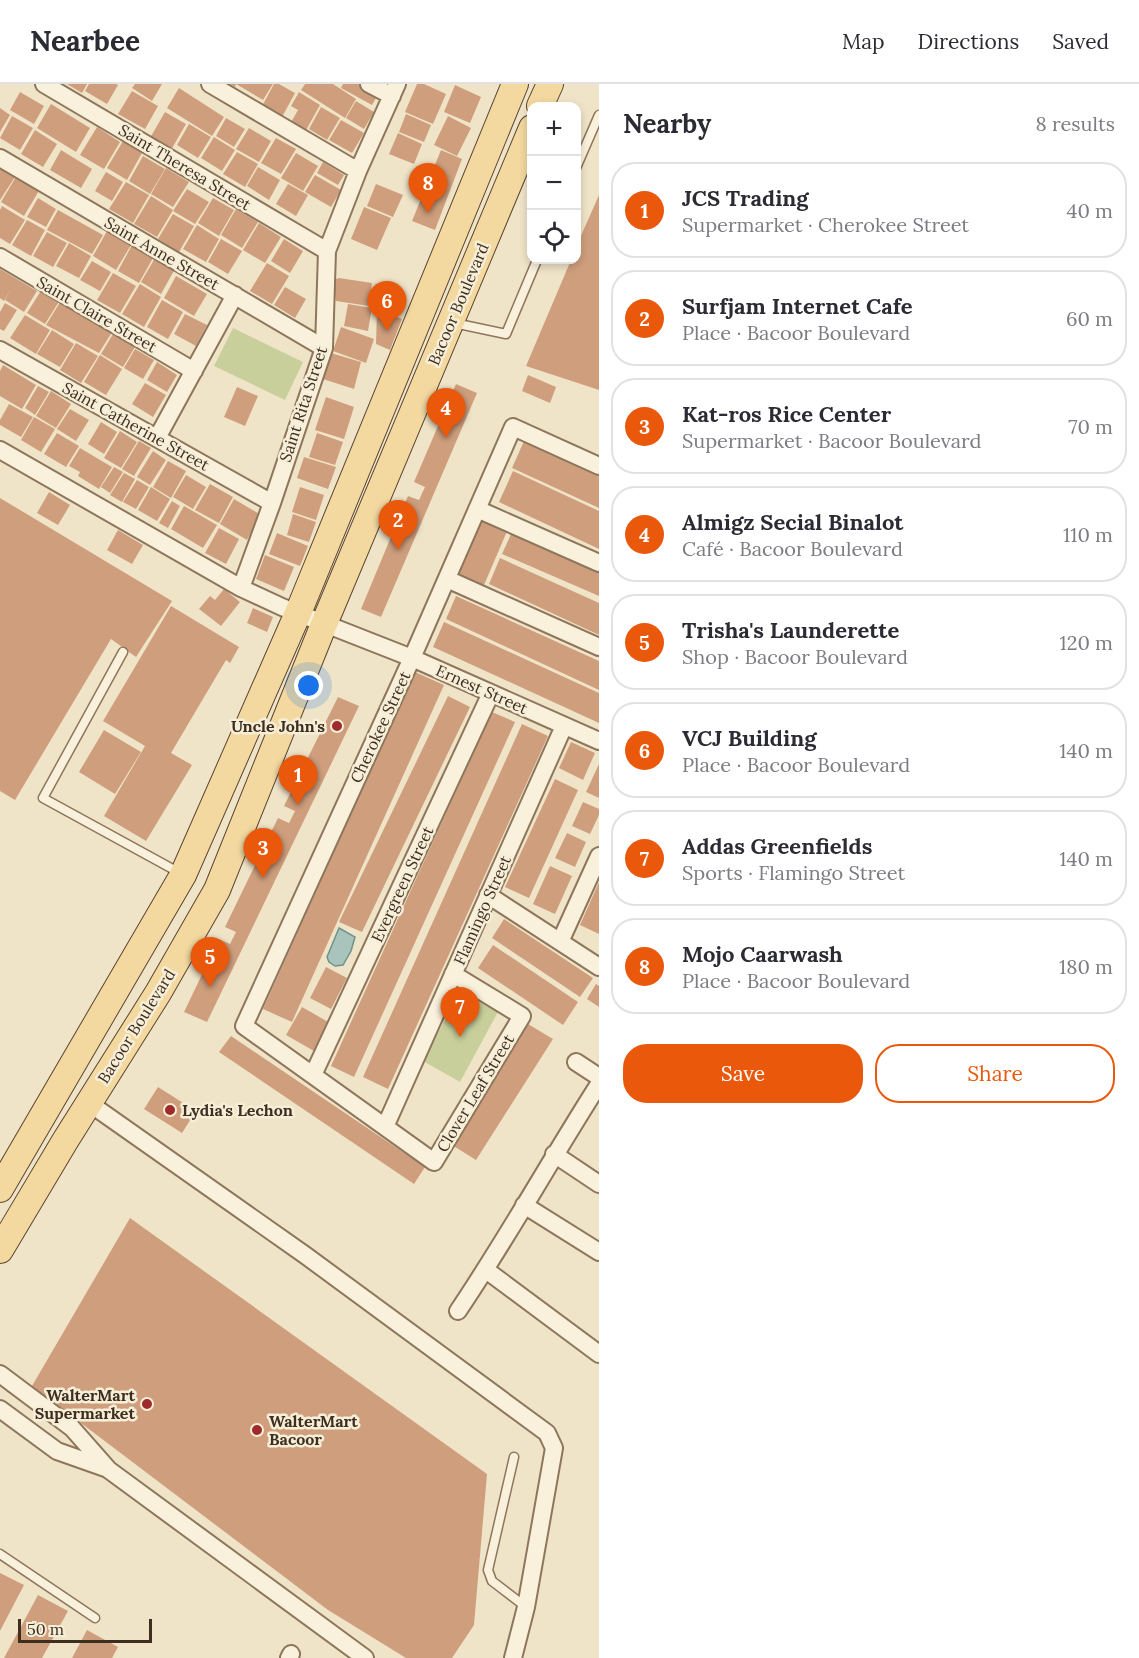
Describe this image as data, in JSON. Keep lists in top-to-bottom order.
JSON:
{
  "streets": {
    "main road": ["Bacoor Boulevard"],
    "street": [
      "Saint Theresa Street",
      "Saint Anne Street",
      "Saint Claire Street",
      "Saint Rita Street",
      "Saint Catherine Street",
      "Ernest Street",
      "Cherokee Street",
      "Evergreen Street",
      "Flamingo Street",
      "Clover Leaf Street"
    ]
  },
  "crossings": [
    ["Saint Theresa Street", "Saint Rita Street"],
    ["Saint Anne Street", "Saint Rita Street"],
    ["Bacoor Boulevard", "Ernest Street"],
    ["Saint Rita Street", "Saint Catherine Street"],
    ["Ernest Street", "Cherokee Street"],
    ["Ernest Street", "Evergreen Street"],
    ["Ernest Street", "Flamingo Street"],
    ["Cherokee Street", "Clover Leaf Street"],
    ["Evergreen Street", "Clover Leaf Street"],
    ["Flamingo Street", "Clover Leaf Street"]
  ],
  "places": [
    "Uncle John's",
    "Lydia's Lechon",
    "WalterMart Supermarket",
    "WalterMart Bacoor"
  ],
  "scale_bar": "50 m",
  "page": {
    "header": "Nearbee",
    "nav": ["Map", "Directions", "Saved"],
    "heading": ["Nearby", "8 results"],
    "map_buttons": ["+", "−"],
    "list": [
      {
        "mark": "1",
        "name": "JCS Trading",
        "note": "Supermarket · Cherokee Street",
        "value": "40 m"
      },
      {
        "mark": "2",
        "name": "Surfjam Internet Cafe",
        "note": "Place · Bacoor Boulevard",
        "value": "60 m"
      },
      {
        "mark": "3",
        "name": "Kat-ros Rice Center",
        "note": "Supermarket · Bacoor Boulevard",
        "value": "70 m"
      },
      {
        "mark": "4",
        "name": "Almigz Secial Binalot",
        "note": "Café · Bacoor Boulevard",
        "value": "110 m"
      },
      {
        "mark": "5",
        "name": "Trisha's Launderette",
        "note": "Shop · Bacoor Boulevard",
        "value": "120 m"
      },
      {
        "mark": "6",
        "name": "VCJ Building",
        "note": "Place · Bacoor Boulevard",
        "value": "140 m"
      },
      {
        "mark": "7",
        "name": "Addas Greenfields",
        "note": "Sports · Flamingo Street",
        "value": "140 m"
      },
      {
        "mark": "8",
        "name": "Mojo Caarwash",
        "note": "Place · Bacoor Boulevard",
        "value": "180 m"
      }
    ],
    "pins": [
      "8",
      "6",
      "4",
      "2",
      "1",
      "3",
      "5",
      "7"
    ],
    "buttons": ["Save", "Share"],
    "scale": "50 m"
  }
}
